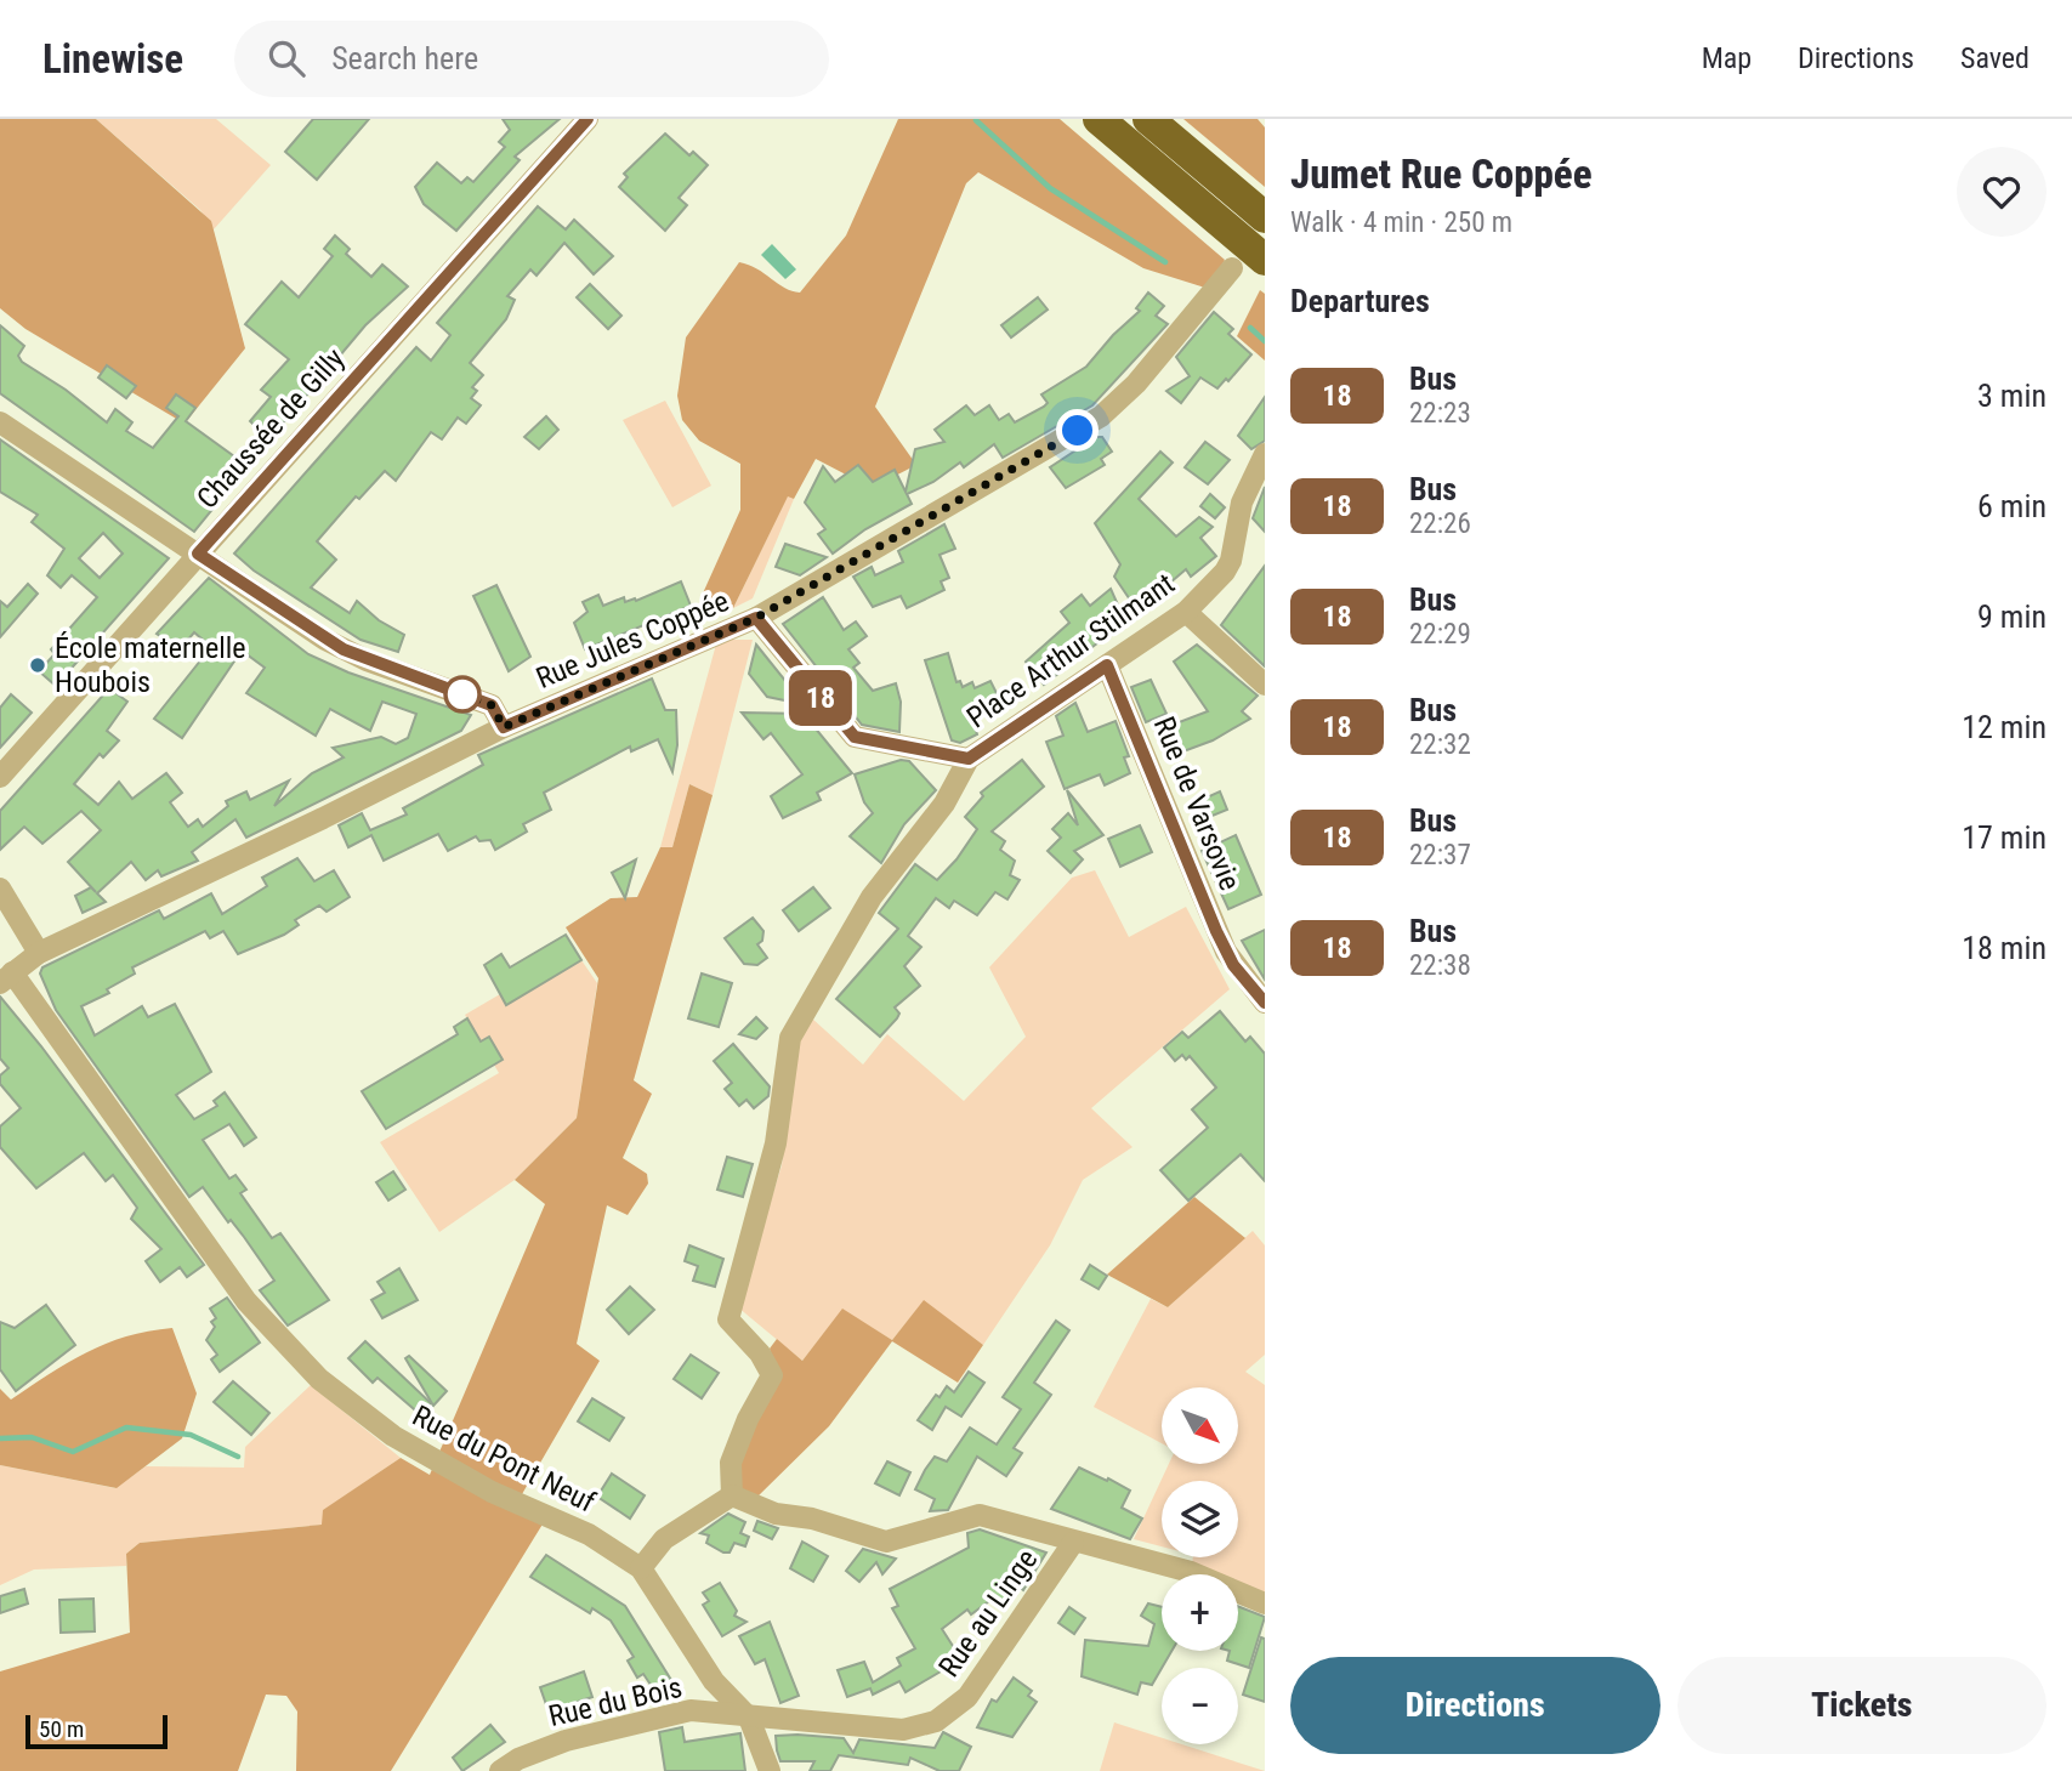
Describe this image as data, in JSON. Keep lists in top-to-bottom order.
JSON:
{
  "streets": {
    "street": [
      "Chaussée de Gilly",
      "Rue Jules Coppée",
      "Place Arthur Stilmant",
      "Rue de Varsovie",
      "Rue du Pont Neuf",
      "Rue au Linge",
      "Rue du Bois"
    ]
  },
  "crossings": [
    ["Rue Jules Coppée", "Rue du Pont Neuf"],
    ["Place Arthur Stilmant", "Rue de Varsovie"],
    ["Rue du Pont Neuf", "Rue au Linge"],
    ["Rue du Pont Neuf", "Rue du Bois"],
    ["Rue au Linge", "Rue du Bois"]
  ],
  "places": ["École maternelle Houbois"],
  "lines": ["bus line 18"],
  "scale_bar": "50 m",
  "north": "bottom right",
  "page": {
    "header": "Linewise",
    "search": "Search here",
    "nav": ["Map", "Directions", "Saved"],
    "on_map": "18",
    "heading": [
      ["Jumet Rue Coppée", "Walk · 4 min · 250 m"],
      "Departures"
    ],
    "list": [
      {
        "mark": "18",
        "name": "Bus",
        "note": "22:23",
        "value": "3 min"
      },
      {
        "mark": "18",
        "name": "Bus",
        "note": "22:26",
        "value": "6 min"
      },
      {
        "mark": "18",
        "name": "Bus",
        "note": "22:29",
        "value": "9 min"
      },
      {
        "mark": "18",
        "name": "Bus",
        "note": "22:32",
        "value": "12 min"
      },
      {
        "mark": "18",
        "name": "Bus",
        "note": "22:37",
        "value": "17 min"
      },
      {
        "mark": "18",
        "name": "Bus",
        "note": "22:38",
        "value": "18 min"
      }
    ],
    "map_buttons": ["+", "−"],
    "buttons": ["Directions", "Tickets"],
    "scale": "50 m"
  }
}
